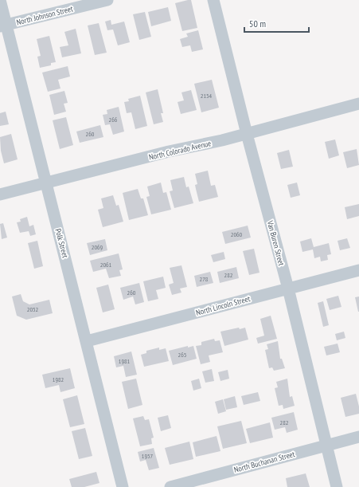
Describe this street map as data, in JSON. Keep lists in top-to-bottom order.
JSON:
{
  "streets": {
    "street": [
      "North Johnson Street",
      "North Colorado Avenue",
      "Polk Street",
      "Van Buren Street",
      "North Lincoln Street",
      "North Buchanan Street"
    ]
  },
  "crossings": [
    ["North Johnson Street", "Polk Street"],
    ["North Colorado Avenue", "Polk Street"],
    ["North Colorado Avenue", "Van Buren Street"],
    ["Polk Street", "North Lincoln Street"],
    ["Van Buren Street", "North Lincoln Street"],
    ["Van Buren Street", "North Buchanan Street"]
  ],
  "house_numbers": [
    "2154",
    "266",
    "260",
    "2060",
    "2069",
    "2061",
    "282",
    "278",
    "260",
    "2052",
    "265",
    "1981",
    "1982",
    "282",
    "1957"
  ],
  "scale_bar": "50 m"
}
